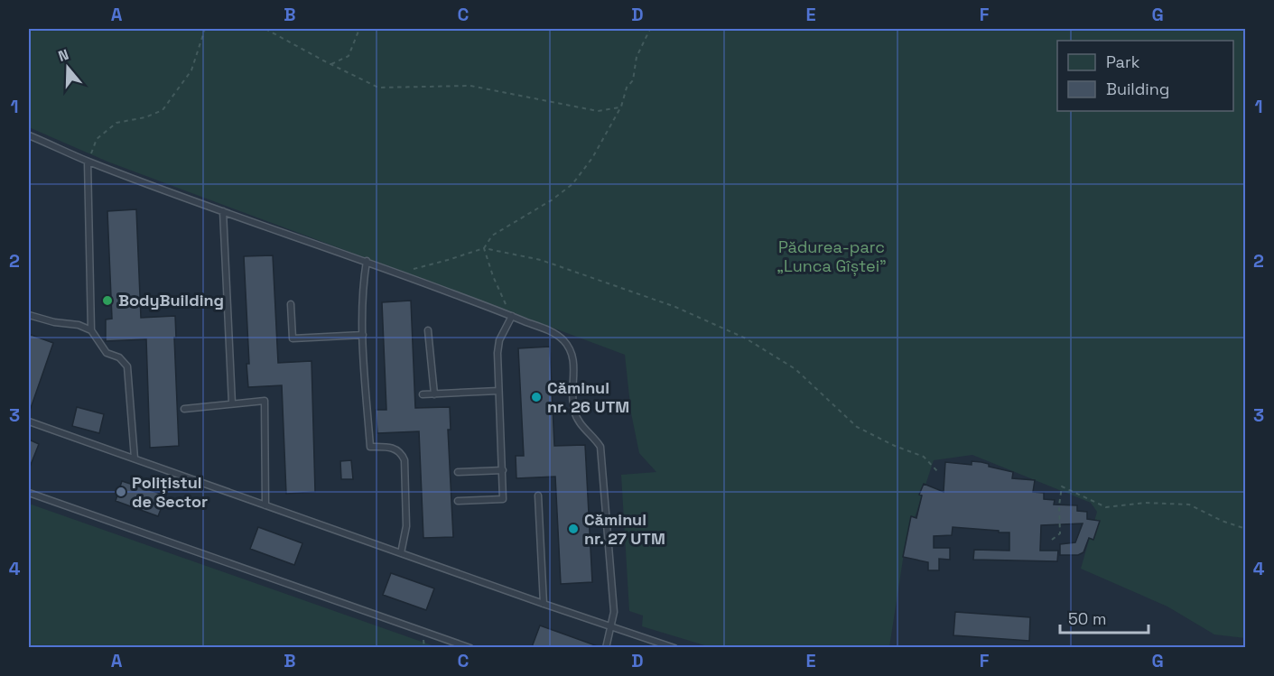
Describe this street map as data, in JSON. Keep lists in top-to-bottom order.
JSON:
{
  "parks": ["Pădurea-parc „Lunca Gîștei”"],
  "places": [
    "BodyBuilding",
    "Căminul nr. 26 UTM",
    "Polițistul de Sector",
    "Căminul nr. 27 UTM"
  ],
  "legend": ["Park", "Building"],
  "scale_bar": "50 m",
  "north": "top",
  "grid": {
    "columns": [
      "A",
      "B",
      "C",
      "D",
      "E",
      "F",
      "G"
    ],
    "rows": [
      "1",
      "2",
      "3",
      "4"
    ]
  }
}
